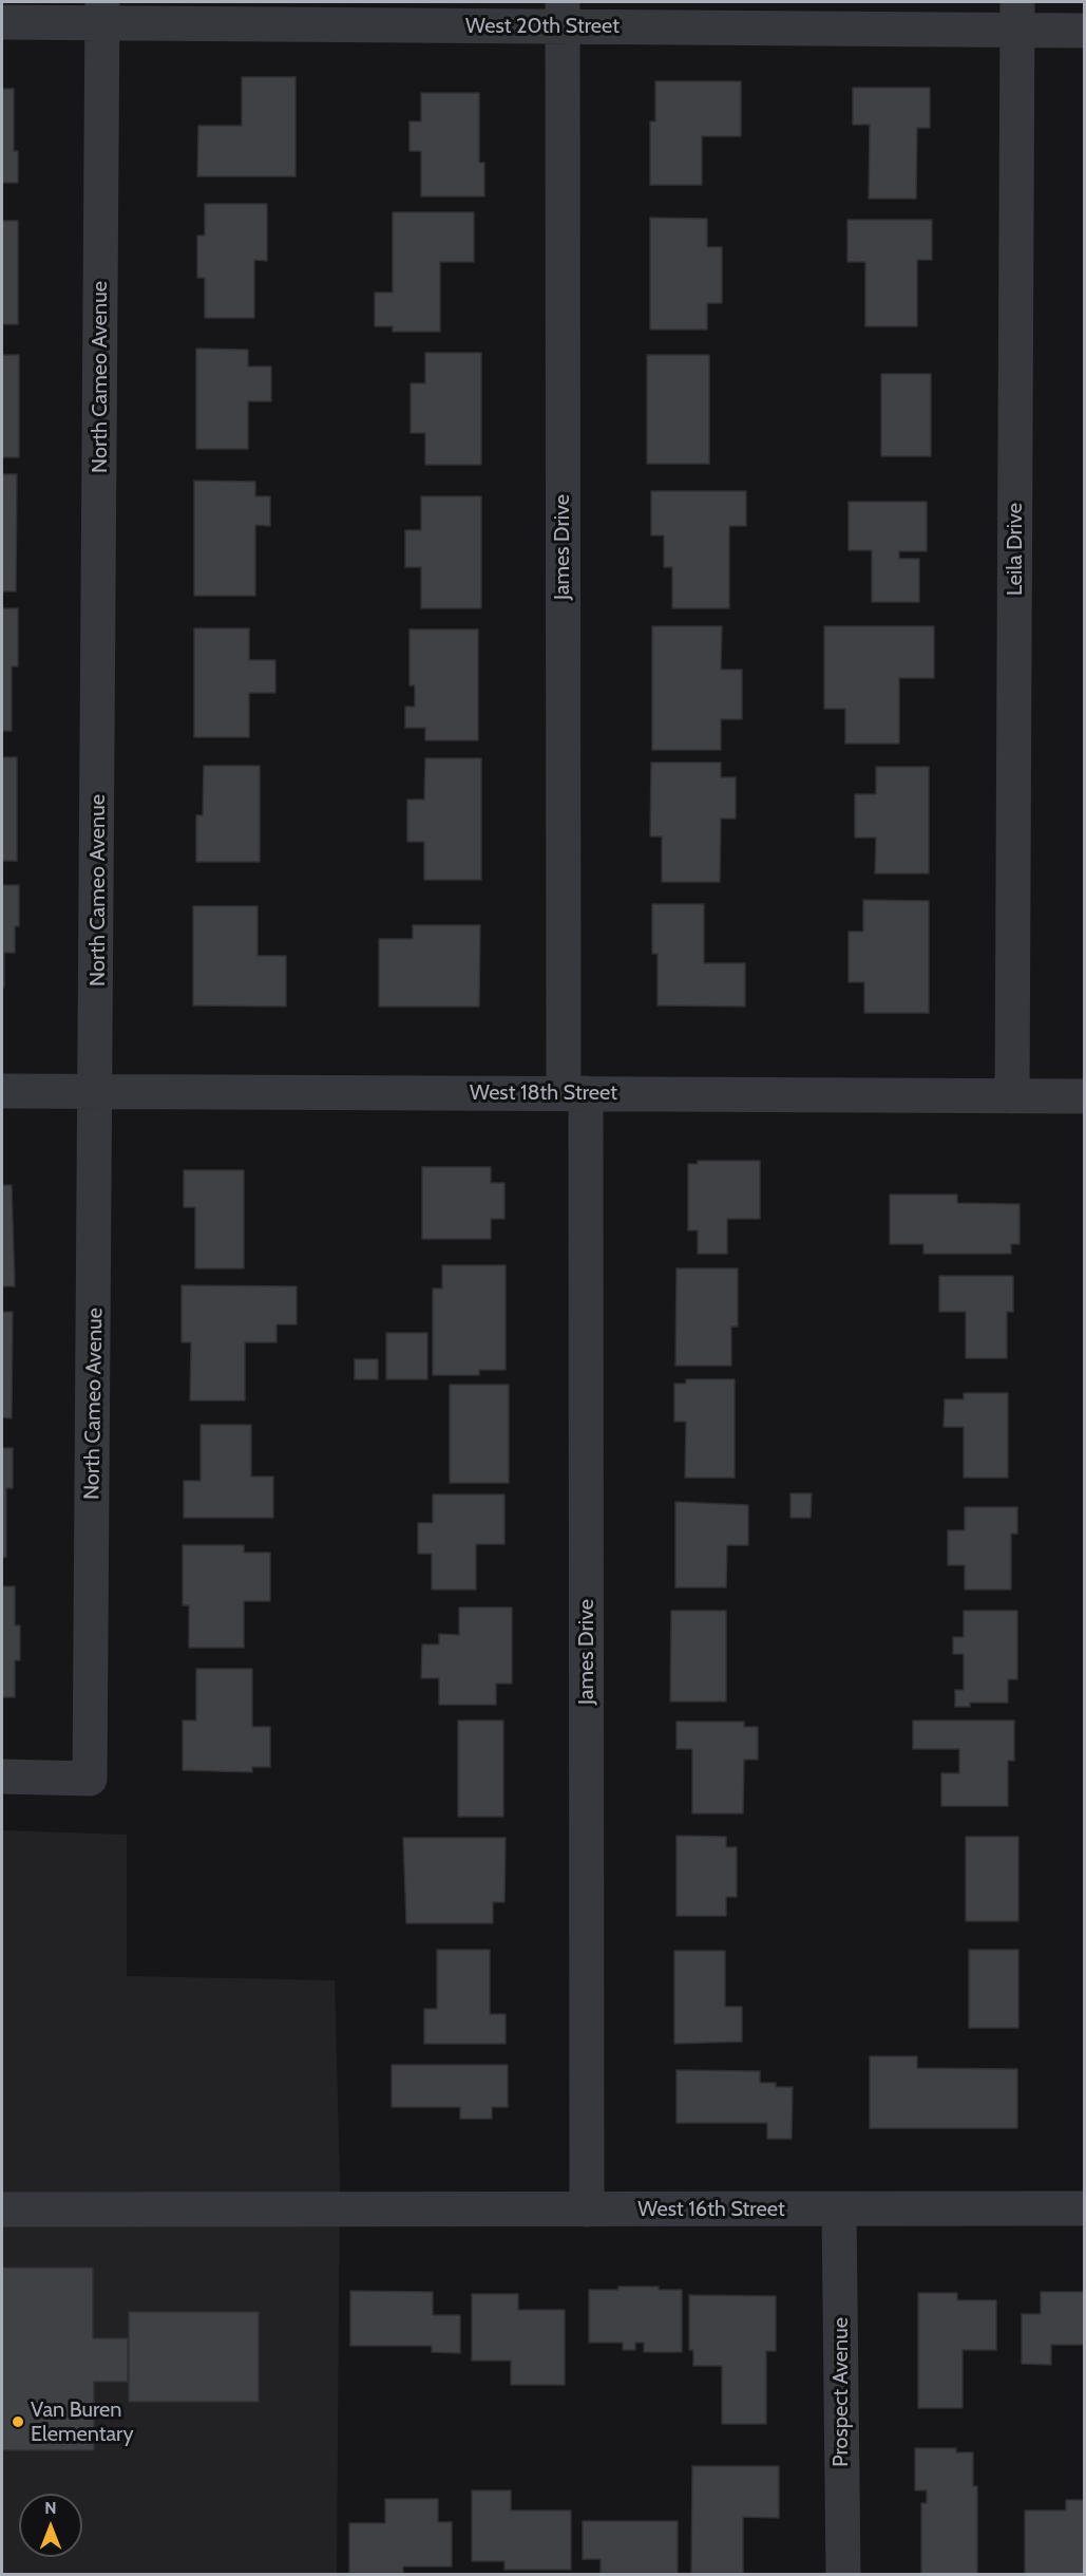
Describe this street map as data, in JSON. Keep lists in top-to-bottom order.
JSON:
{
  "streets": {
    "street": [
      "West 20th Street",
      "North Cameo Avenue",
      "James Drive",
      "Leila Drive",
      "West 18th Street",
      "West 16th Street",
      "Prospect Avenue"
    ]
  },
  "crossings": [
    ["West 20th Street", "North Cameo Avenue"],
    ["West 20th Street", "James Drive"],
    ["West 20th Street", "Leila Drive"],
    ["North Cameo Avenue", "West 18th Street"],
    ["James Drive", "West 18th Street"],
    ["James Drive", "West 16th Street"],
    ["Leila Drive", "West 18th Street"],
    ["West 16th Street", "Prospect Avenue"]
  ],
  "places": ["Van Buren Elementary"],
  "north": "top"
}
